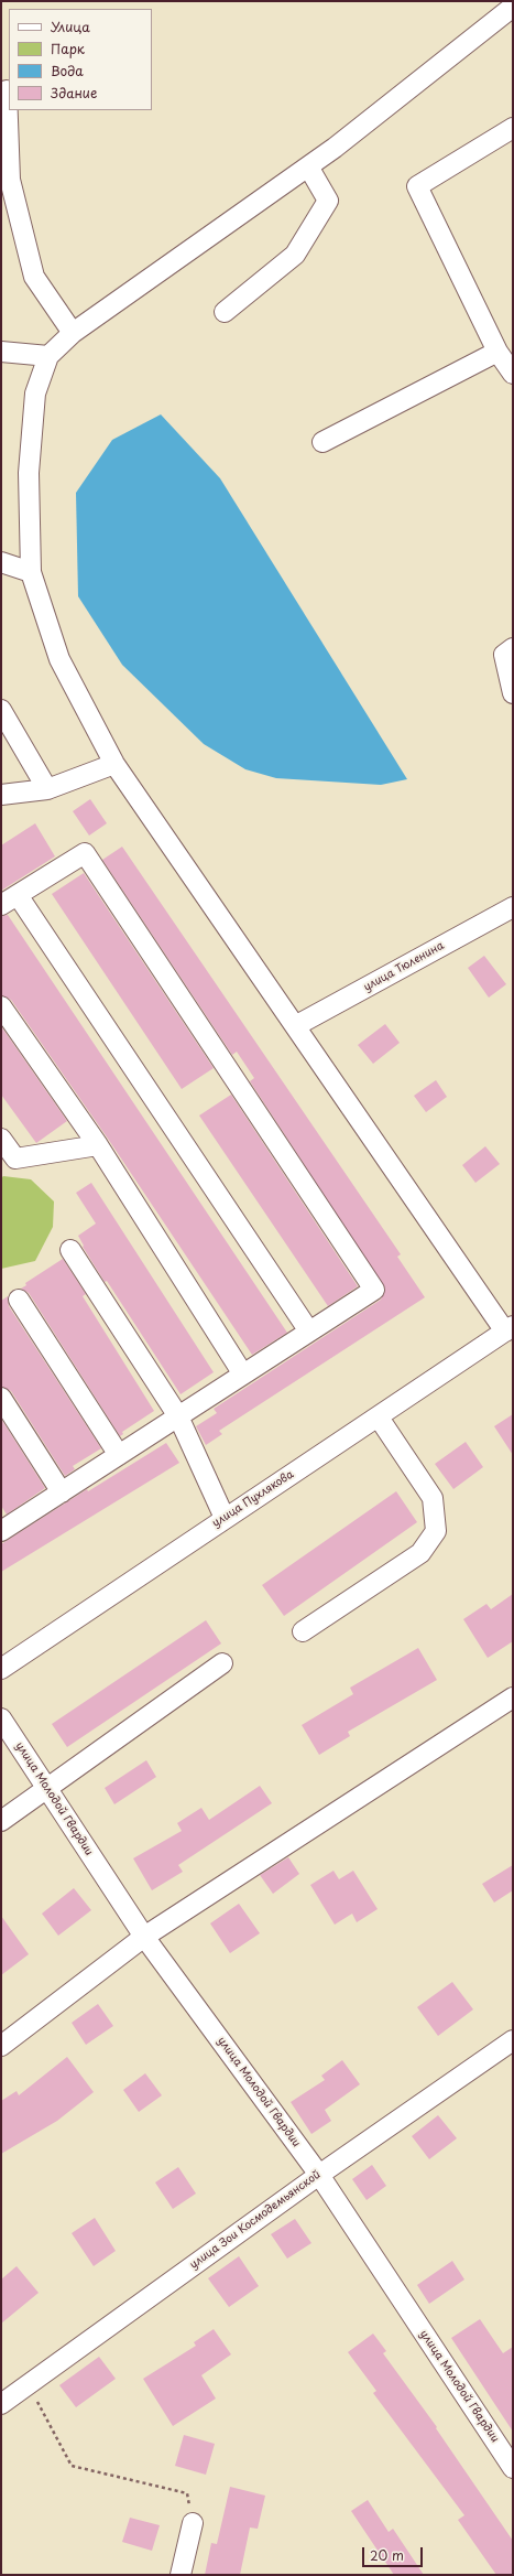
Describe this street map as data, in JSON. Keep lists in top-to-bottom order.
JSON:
{
  "streets": {
    "street": [
      "улица Тюленина",
      "улица Пухлякова",
      "улица Молодой Гвардии",
      "улица Зои Космодемьянской"
    ]
  },
  "crossings": [
    ["улица Молодой Гвардии", "улица Зои Космодемьянской"]
  ],
  "legend": [
    "Улица",
    "Парк",
    "Вода",
    "Здание"
  ],
  "scale_bar": "20 m"
}
